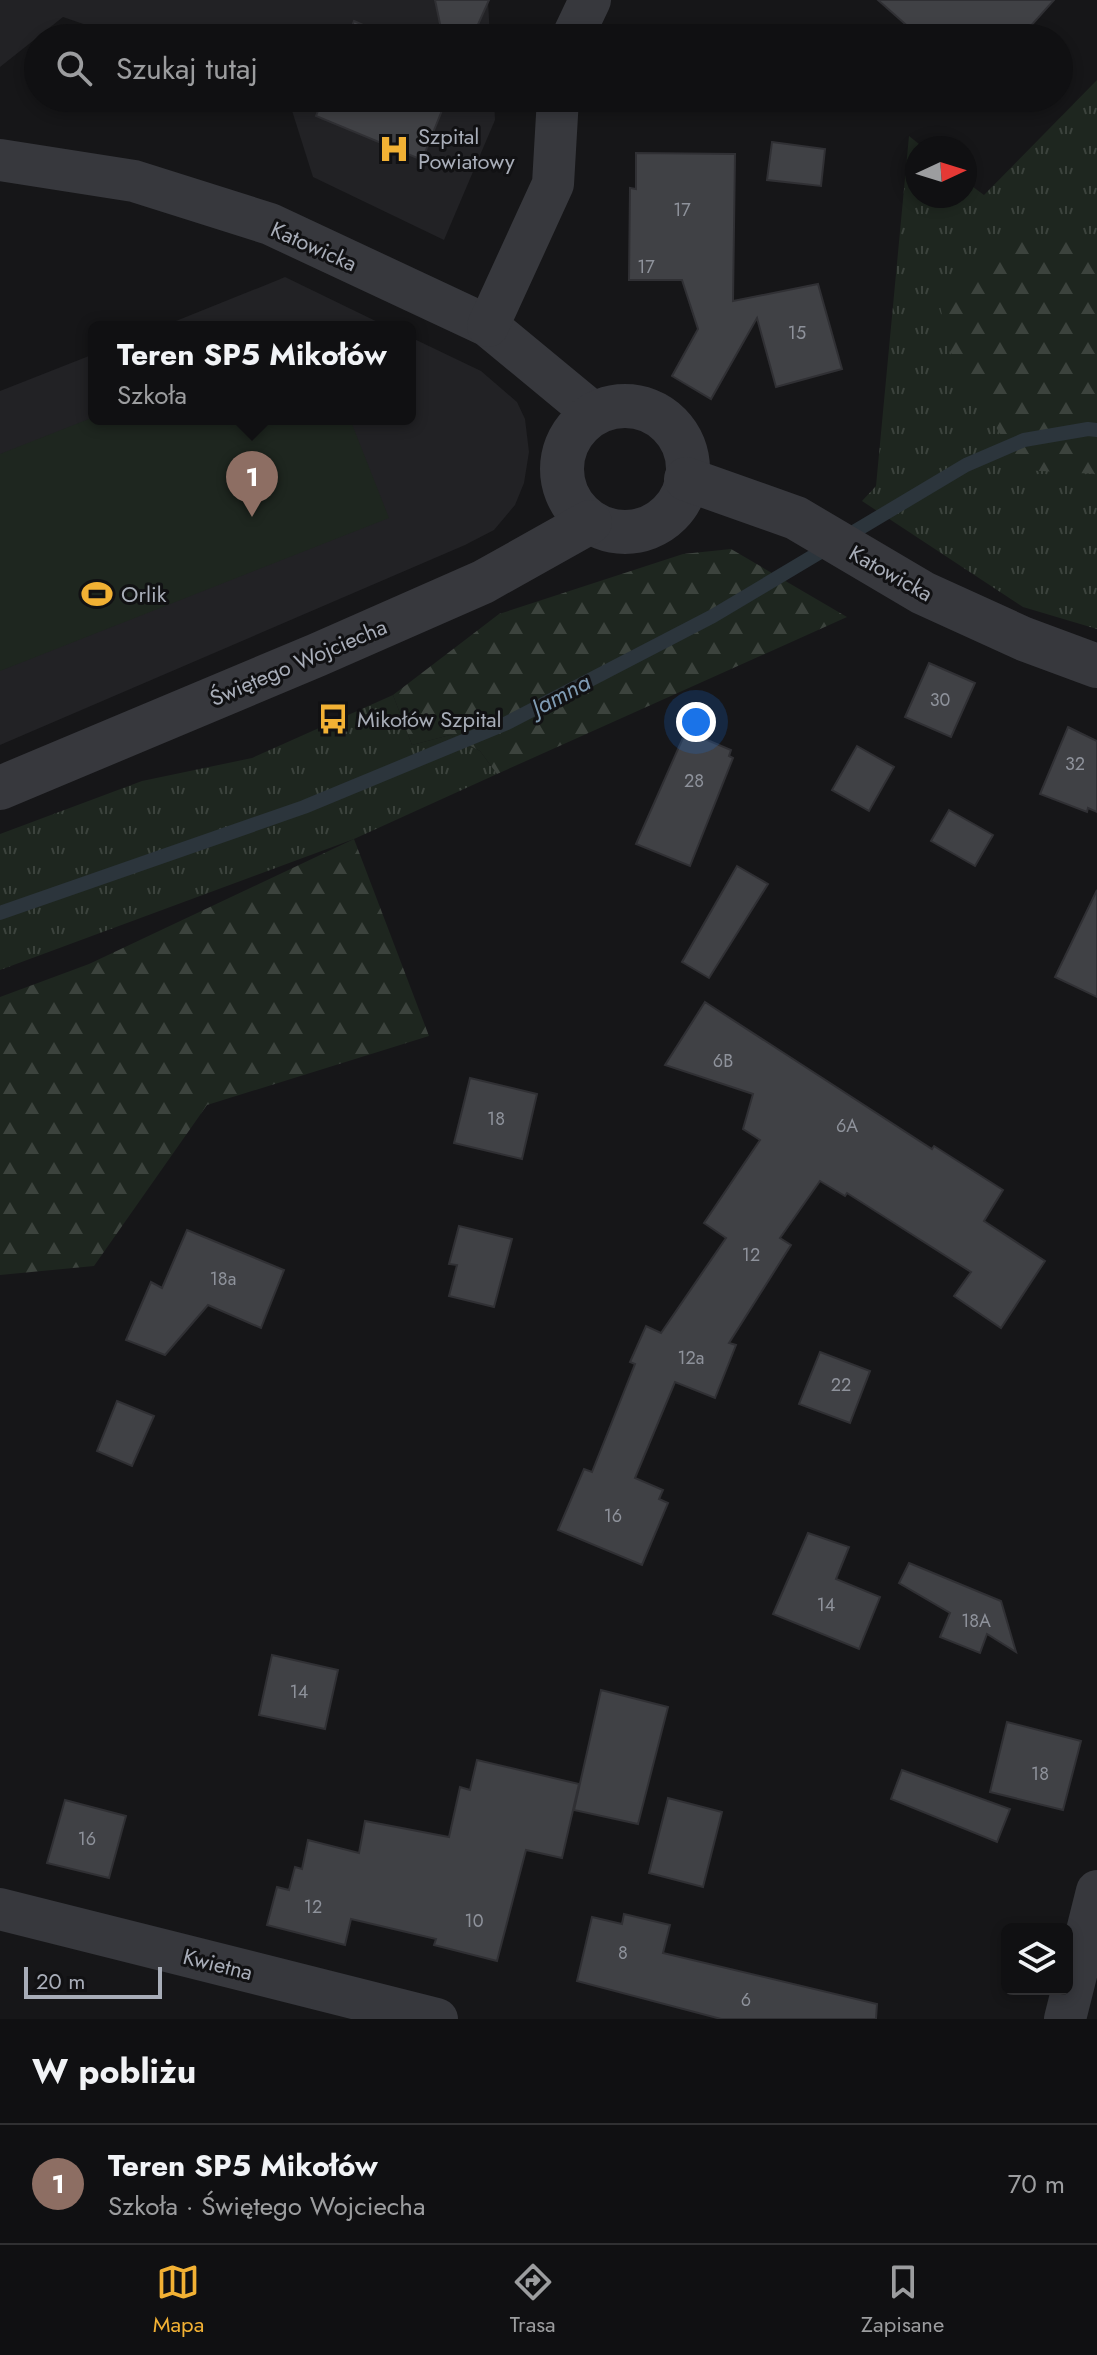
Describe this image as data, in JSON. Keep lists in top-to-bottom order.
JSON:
{
  "streets": {
    "street": ["Katowicka", "Świętego Wojciecha", "Kwietna"]
  },
  "crossings": [
    ["Katowicka", "Świętego Wojciecha"]
  ],
  "water": ["Jamna"],
  "places": {
    "hospital": ["Szpital Powiatowy"],
    "sports": ["Orlik"],
    "bus stop": ["Mikołów Szpital"]
  },
  "house_numbers": [
    "17",
    "17",
    "15",
    "30",
    "32",
    "28",
    "6B",
    "18",
    "6A",
    "12",
    "18a",
    "12a",
    "22",
    "16",
    "14",
    "18A",
    "14",
    "18",
    "16",
    "12",
    "10",
    "8",
    "6"
  ],
  "scale_bar": "20 m",
  "north": "right",
  "page": {
    "search": "Szukaj tutaj",
    "popup": ["Teren SP5 Mikołów", "Szkoła"],
    "pins": "1",
    "scale": "20 m",
    "heading": "W pobliżu",
    "list": [
      {
        "mark": "1",
        "name": "Teren SP5 Mikołów",
        "note": "Szkoła · Świętego Wojciecha",
        "value": "70 m"
      }
    ],
    "nav": ["Mapa", "Trasa", "Zapisane"]
  }
}
